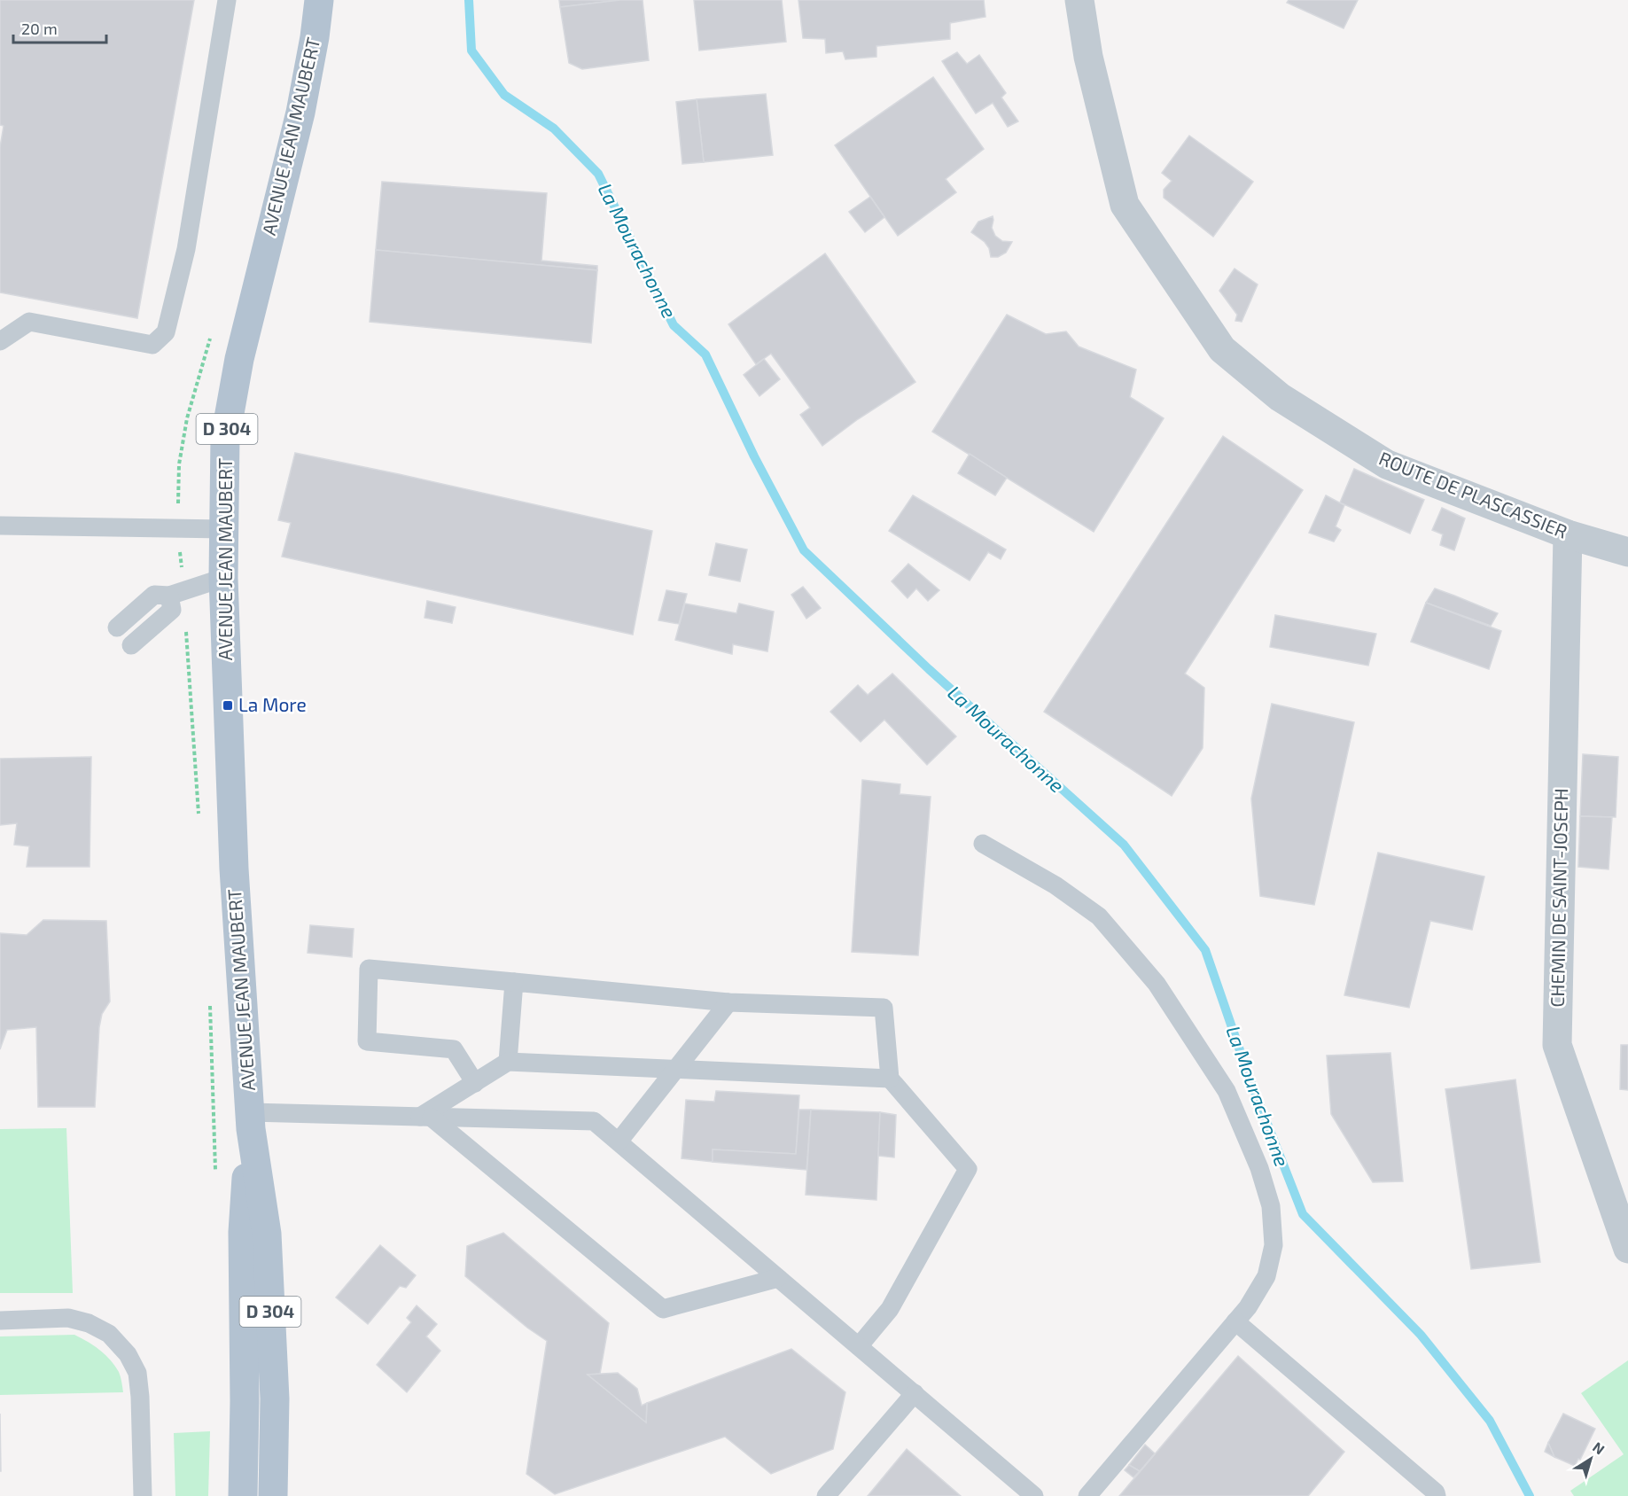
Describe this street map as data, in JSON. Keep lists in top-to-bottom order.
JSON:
{
  "streets": {
    "main road": ["AVENUE JEAN MAUBERT", "D 304"],
    "street": ["ROUTE DE PLASCASSIER", "CHEMIN DE SAINT-JOSEPH"]
  },
  "crossings": [
    ["ROUTE DE PLASCASSIER", "CHEMIN DE SAINT-JOSEPH"]
  ],
  "water": ["La Mourachonne"],
  "places": {
    "transit": ["La More"]
  },
  "scale_bar": "20 m",
  "north": "top right"
}
